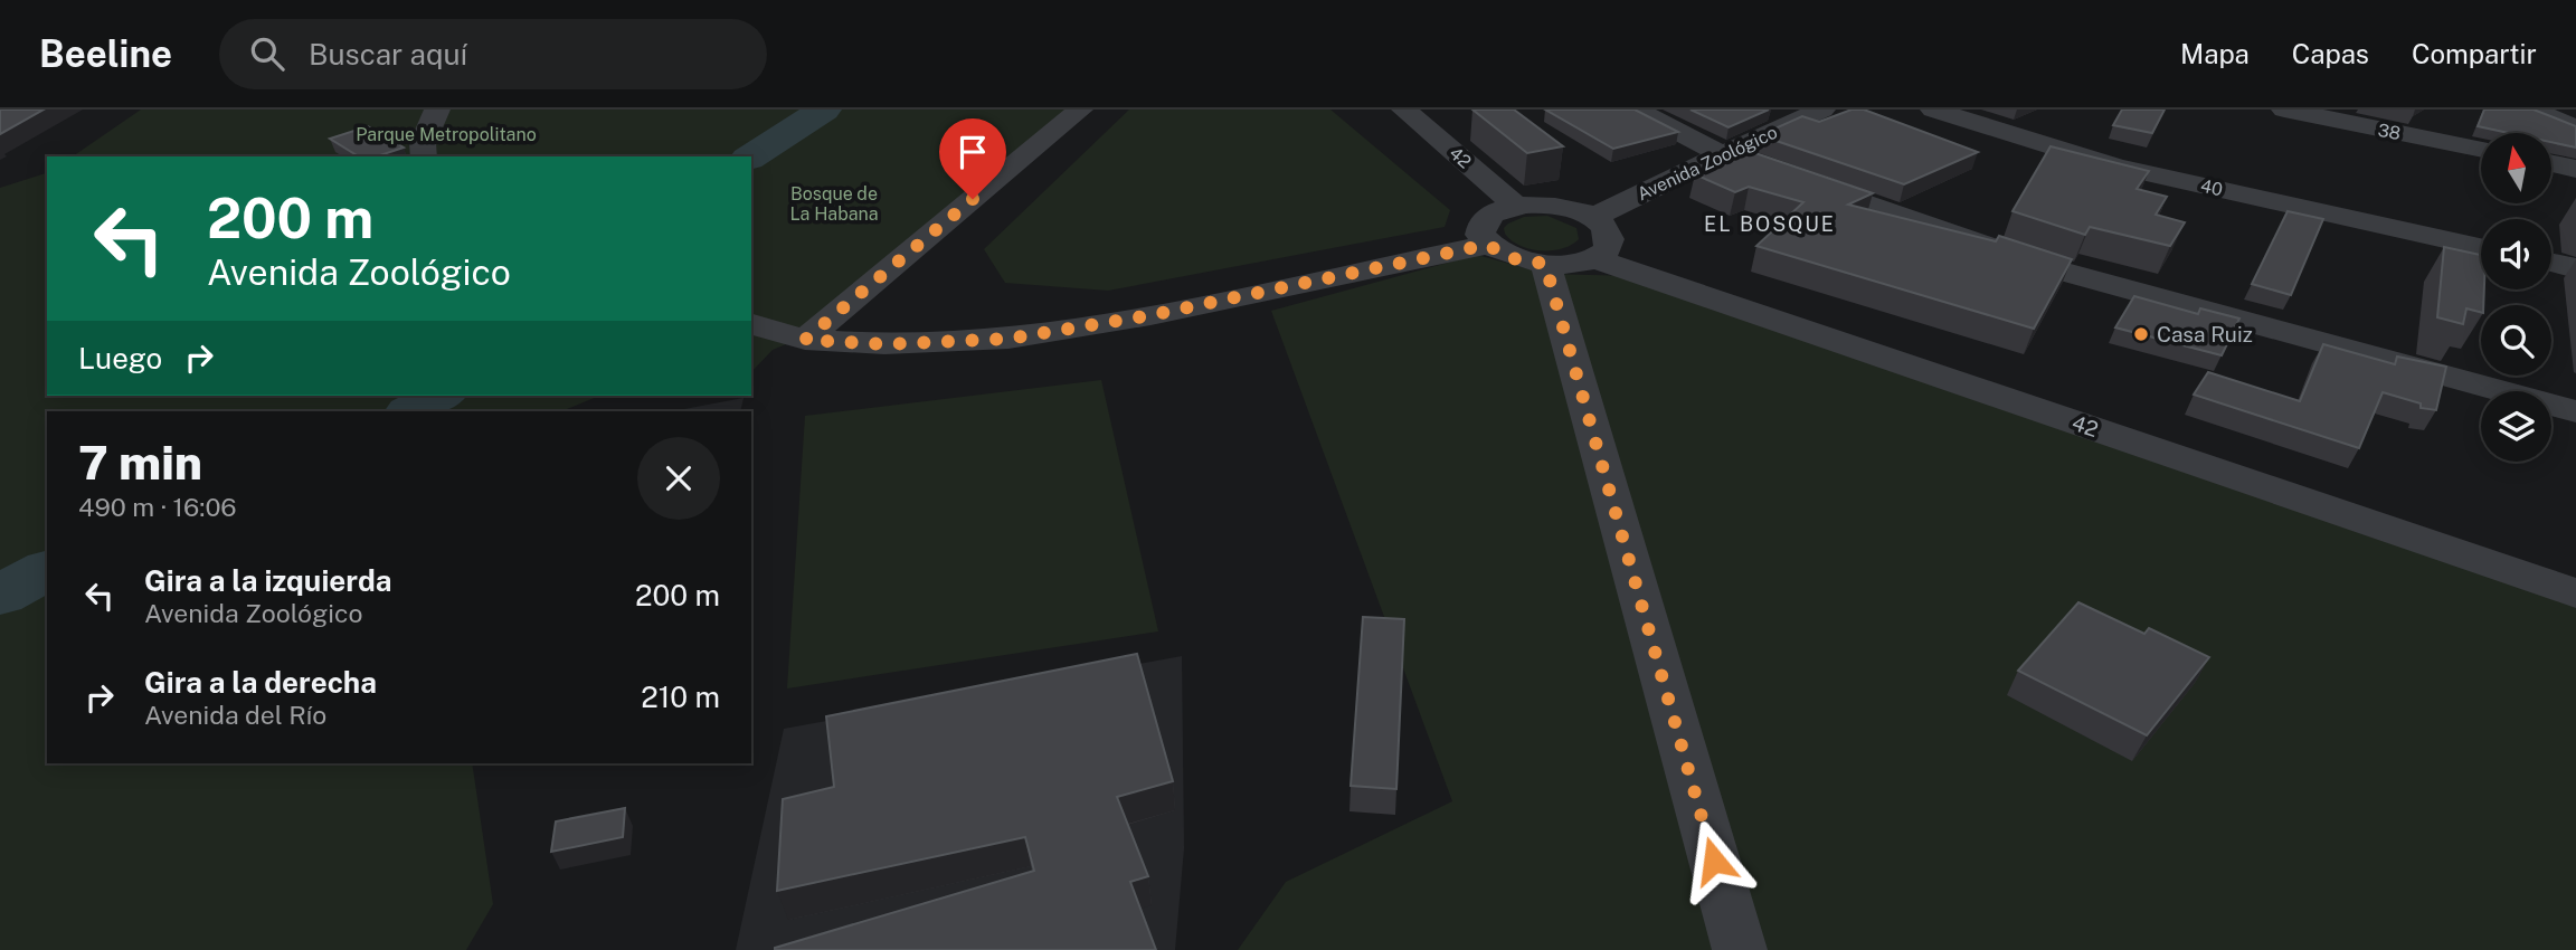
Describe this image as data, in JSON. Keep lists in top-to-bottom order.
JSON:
{
  "streets": {
    "street": [
      "38",
      "42",
      "Avenida Zoológico",
      "40"
    ]
  },
  "crossings": [
    ["42", "Avenida Zoológico"]
  ],
  "districts": ["EL BOSQUE"],
  "parks": ["Parque Metropolitano", "Bosque de La Habana"],
  "places": ["Casa Ruiz"],
  "north": "top",
  "page": {
    "header": "Beeline",
    "search": "Buscar aquí",
    "nav": ["Mapa", "Capas", "Compartir"],
    "turn": ["200 m", "Avenida Zoológico"],
    "then": "Luego",
    "heading": ["7 min", "490 m · 16:06"],
    "list": [
      {
        "name": "Gira a la izquierda",
        "note": "Avenida Zoológico",
        "value": "200 m"
      },
      {
        "name": "Gira a la derecha",
        "note": "Avenida del Río",
        "value": "210 m"
      }
    ]
  }
}
